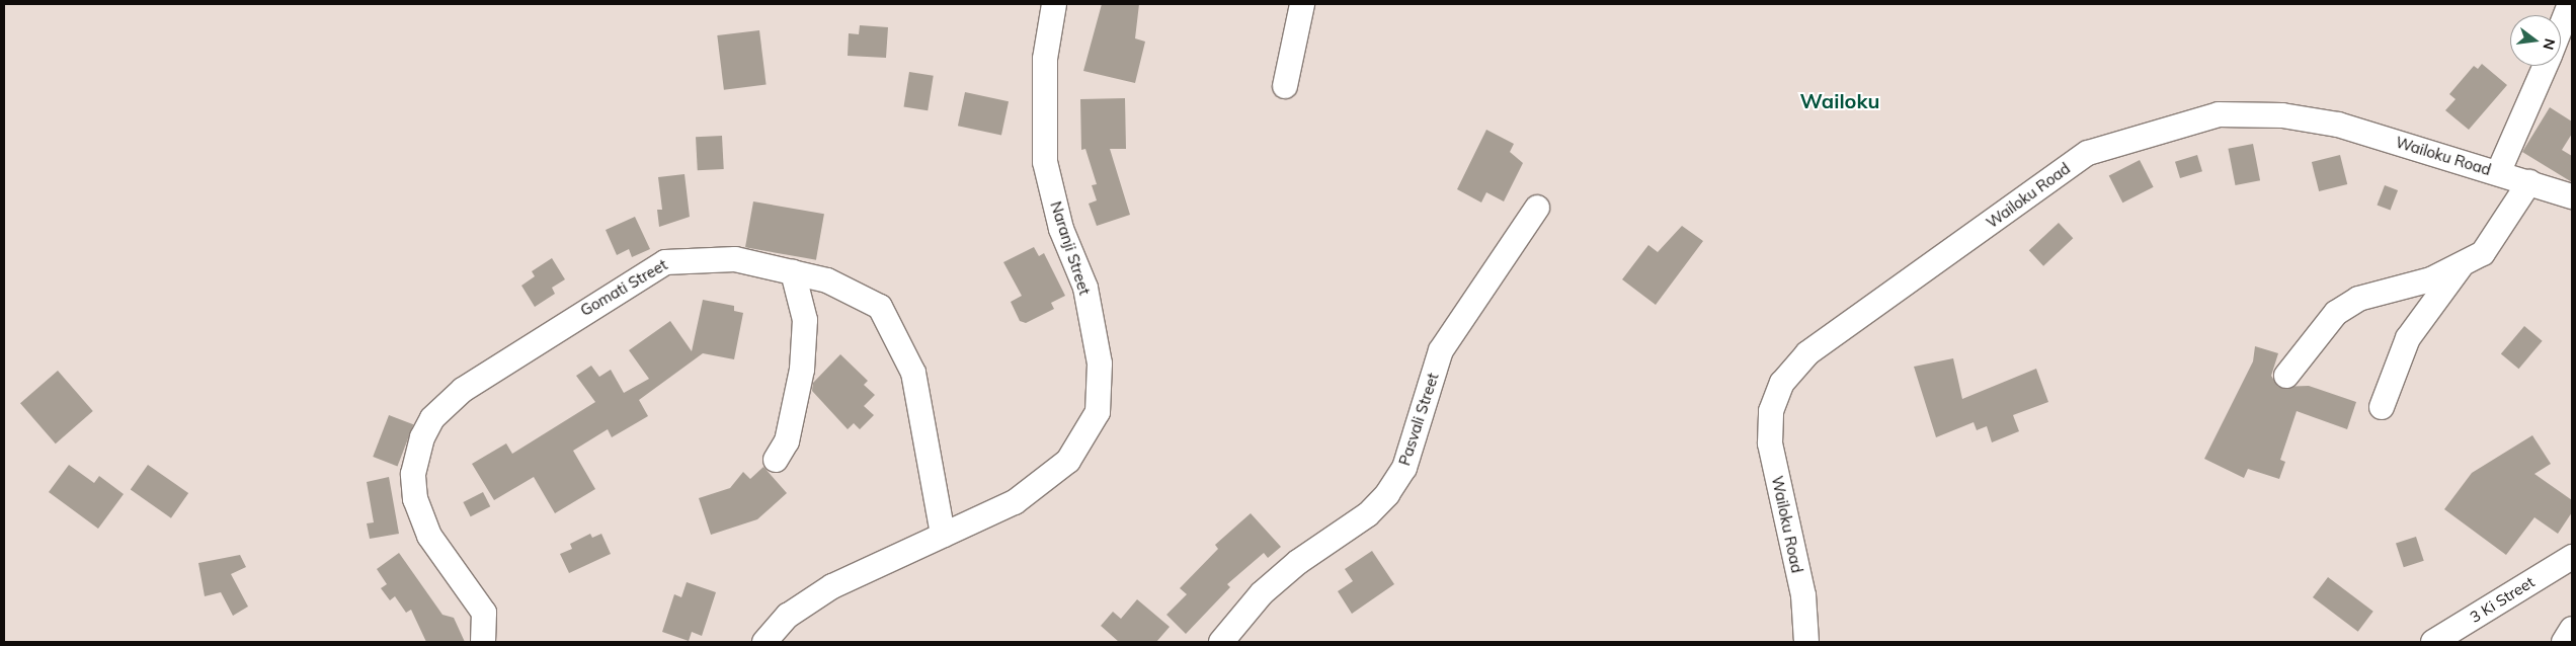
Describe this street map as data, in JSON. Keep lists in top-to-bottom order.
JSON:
{
  "streets": {
    "street": [
      "Wailoku Road",
      "Naranji Street",
      "Gomati Street",
      "Pasvali Street",
      "3 Ki Street"
    ]
  },
  "crossings": [
    ["Naranji Street", "Gomati Street"]
  ],
  "districts": ["Wailoku"],
  "north": "right"
}
